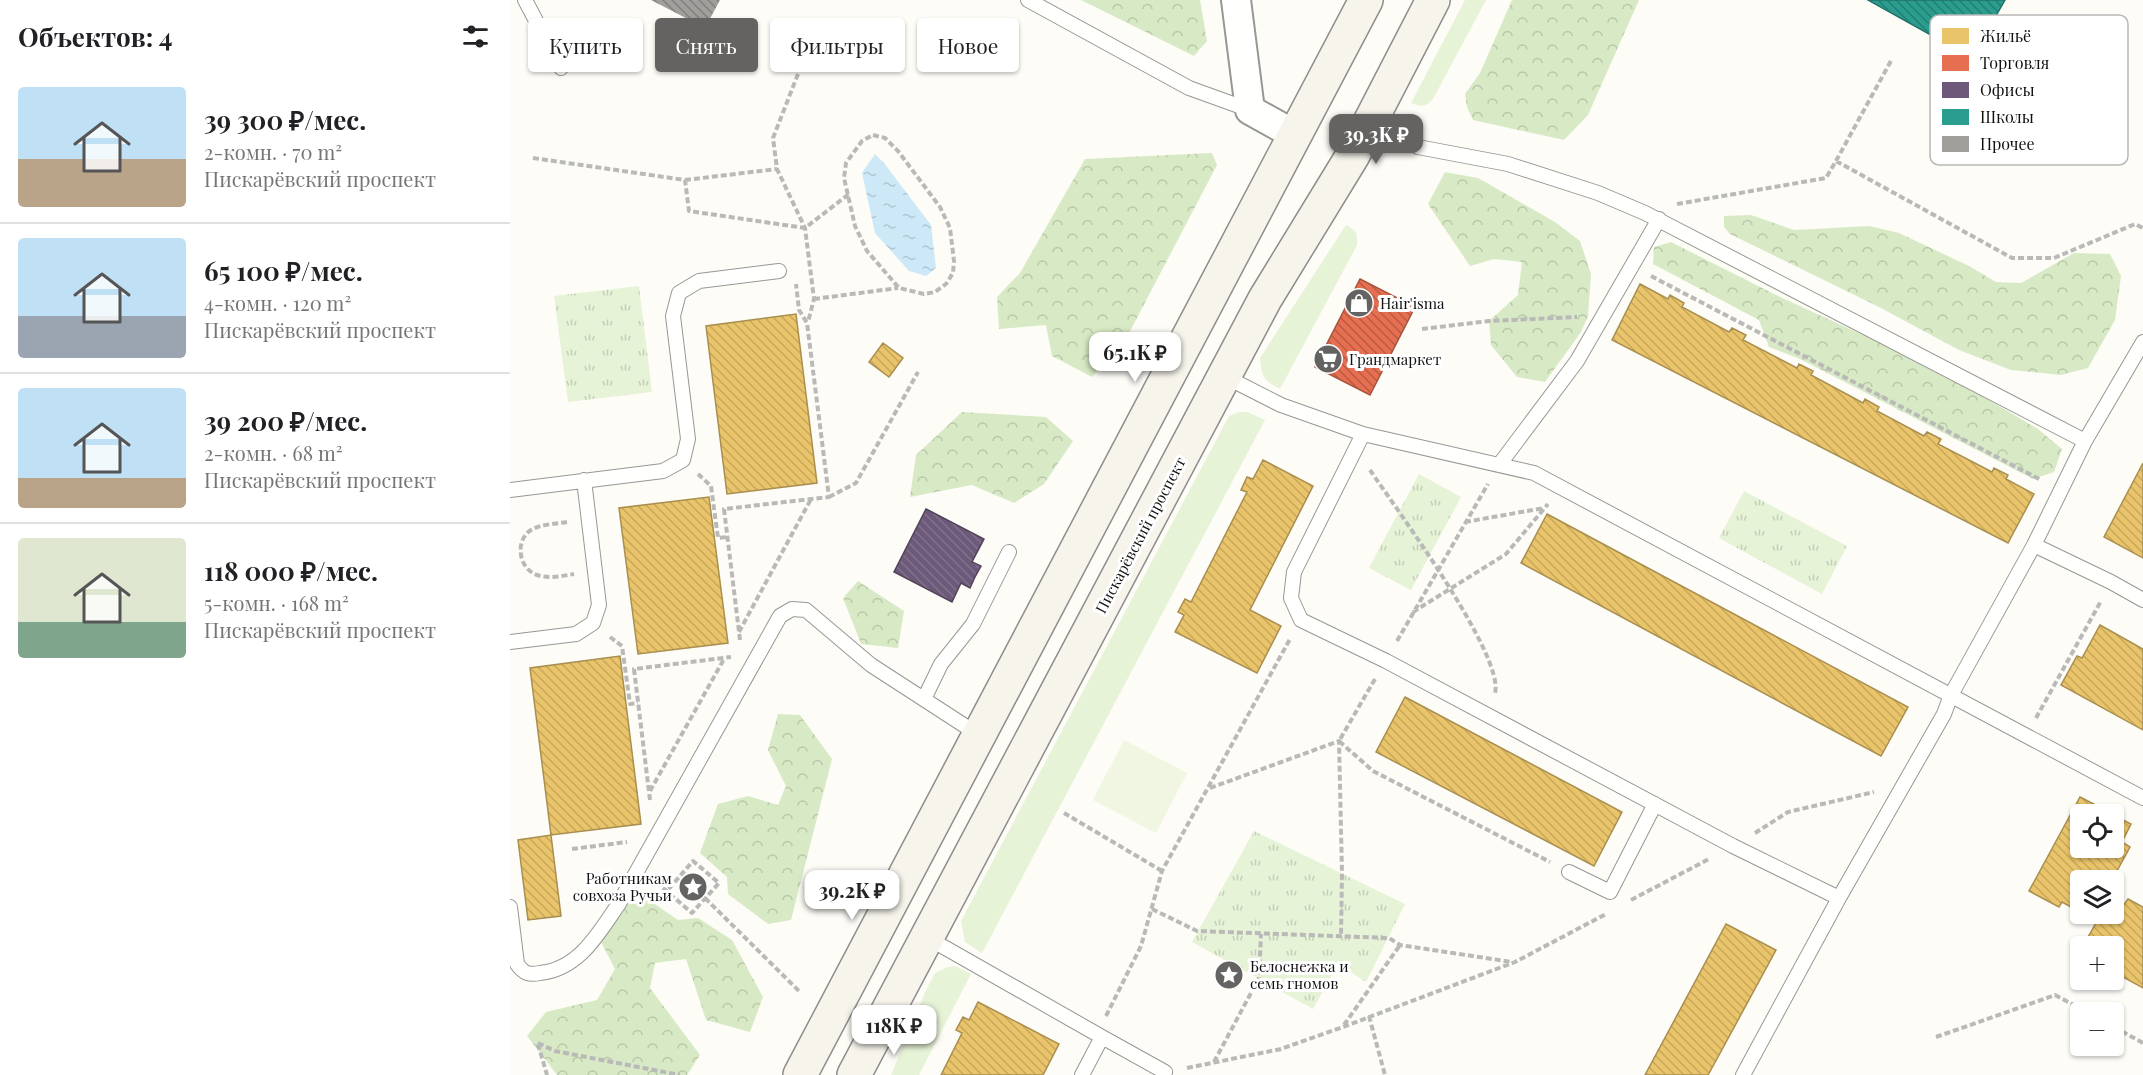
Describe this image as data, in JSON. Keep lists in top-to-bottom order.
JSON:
{
  "streets": {
    "main road": ["Пискарёвский проспект"]
  },
  "places": {
    "shop": ["Hair'isma"],
    "supermarket": ["Грандмаркет"],
    "place": ["Работникам совхоза Ручьи", "Белоснежка и семь гномов"]
  },
  "legend": [
    "Жильё",
    "Торговля",
    "Офисы",
    "Школы",
    "Прочее"
  ],
  "page": {
    "heading": "Объектов: 4",
    "chip": [
      "Купить",
      "Снять",
      "Фильтры",
      "Новое"
    ],
    "list": [
      {
        "name": "39 300 ₽/мес.",
        "note": "2-комн. · 70 m² · Пискарёвский проспект"
      },
      {
        "name": "65 100 ₽/мес.",
        "note": "4-комн. · 120 m² · Пискарёвский проспект"
      },
      {
        "name": "39 200 ₽/мес.",
        "note": "2-комн. · 68 m² · Пискарёвский проспект"
      },
      {
        "name": "118 000 ₽/мес.",
        "note": "5-комн. · 168 m² · Пискарёвский проспект"
      }
    ],
    "price": [
      "39.3K ₽",
      "65.1K ₽",
      "39.2K ₽",
      "118K ₽"
    ],
    "map_buttons": ["+", "−"]
  }
}
